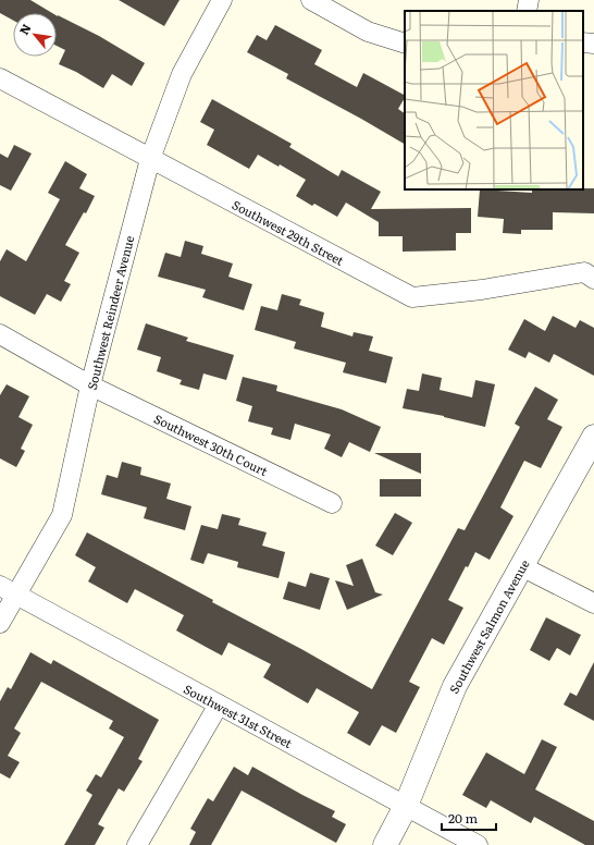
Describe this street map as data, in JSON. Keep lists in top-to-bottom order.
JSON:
{
  "streets": {
    "street": [
      "Southwest 29th Street",
      "Southwest Reindeer Avenue",
      "Southwest 30th Court",
      "Southwest Salmon Avenue",
      "Southwest 31st Street"
    ]
  },
  "crossings": [
    ["Southwest 29th Street", "Southwest Reindeer Avenue"],
    ["Southwest Reindeer Avenue", "Southwest 30th Court"],
    ["Southwest Reindeer Avenue", "Southwest 31st Street"],
    ["Southwest Salmon Avenue", "Southwest 31st Street"]
  ],
  "scale_bar": "20 m",
  "north": "top left"
}
